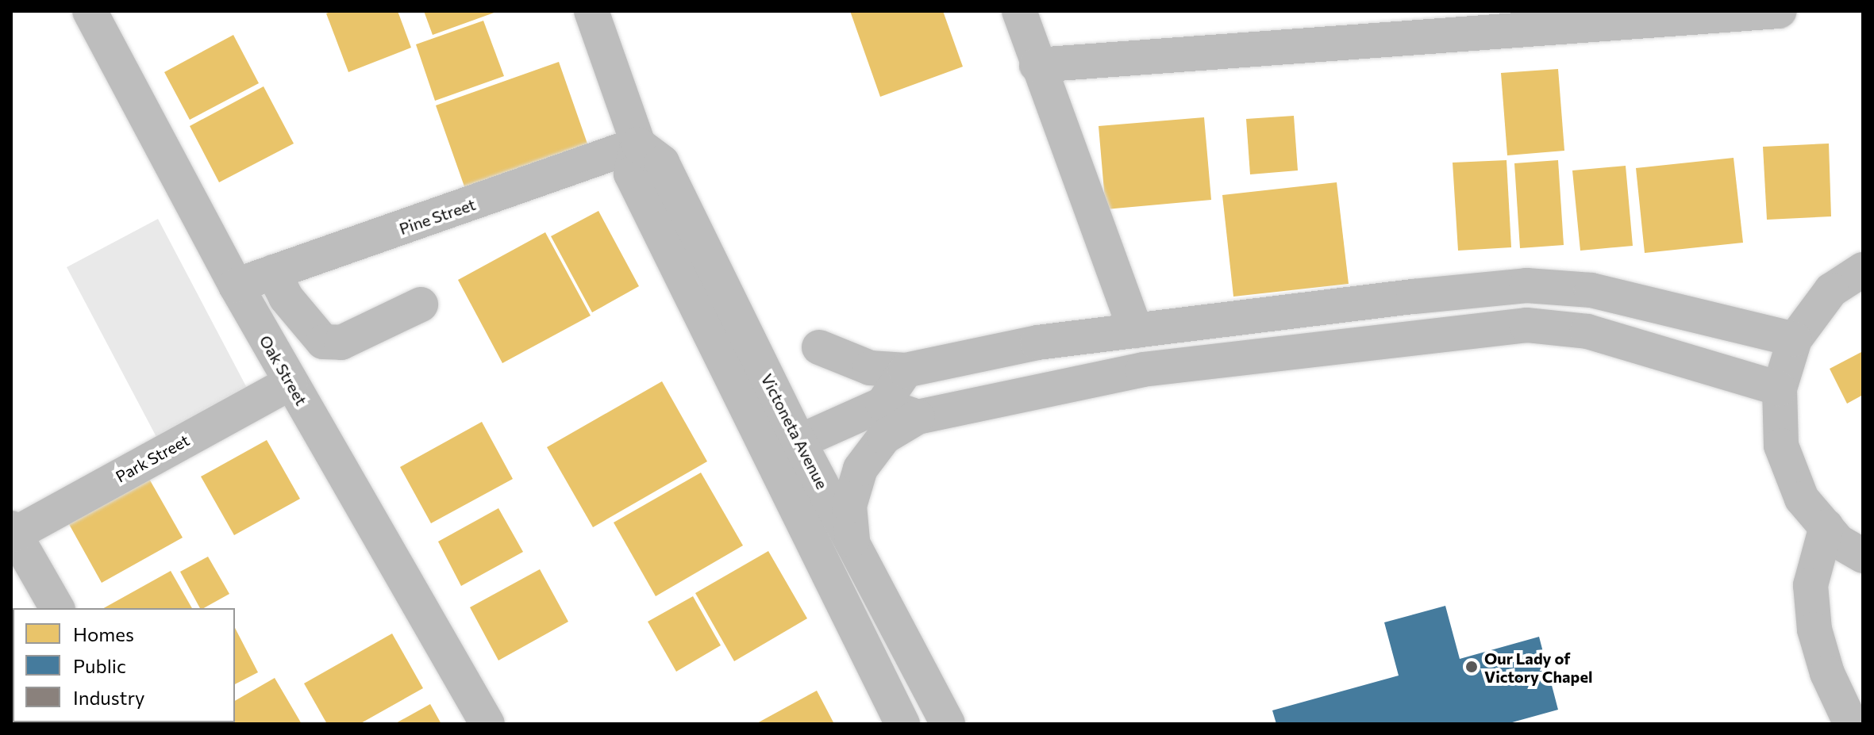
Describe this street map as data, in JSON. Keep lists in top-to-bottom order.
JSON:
{
  "streets": {
    "street": [
      "Pine Street",
      "Oak Street",
      "Victoneta Avenue",
      "Park Street"
    ]
  },
  "crossings": [
    ["Pine Street", "Oak Street"],
    ["Pine Street", "Victoneta Avenue"],
    ["Oak Street", "Park Street"]
  ],
  "places": ["Our Lady of Victory Chapel"],
  "legend": ["Homes", "Public", "Industry"]
}
